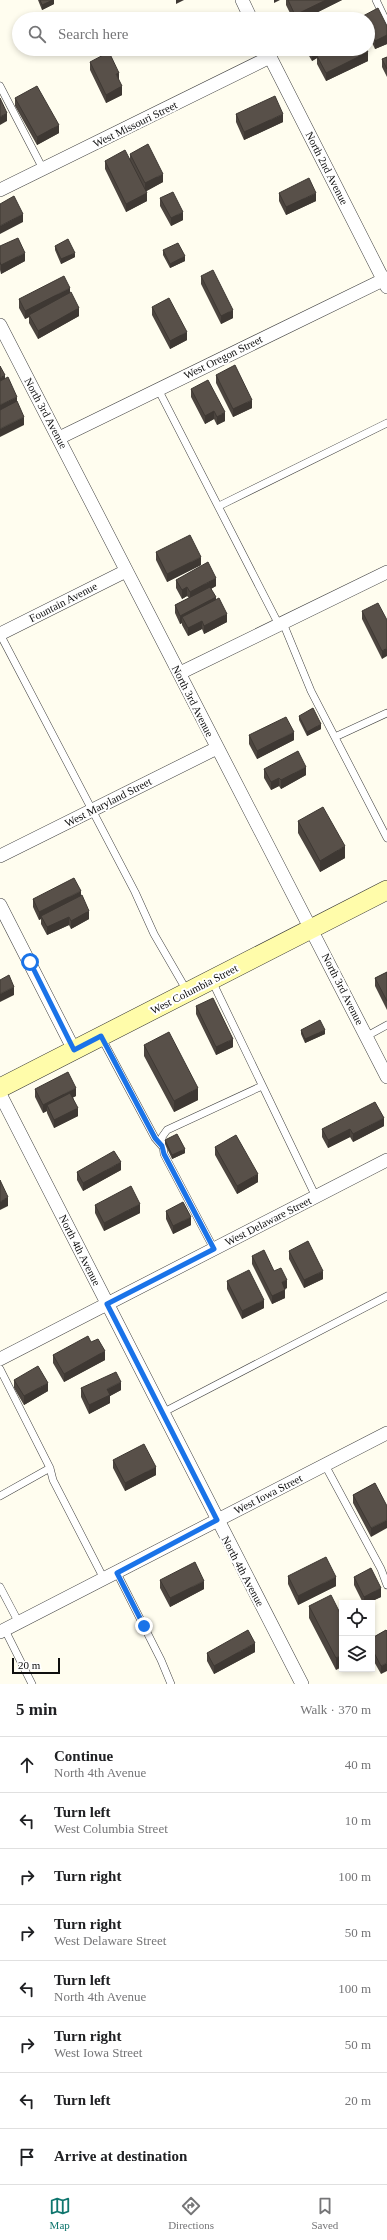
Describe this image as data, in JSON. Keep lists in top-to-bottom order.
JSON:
{
  "streets": {
    "main road": ["West Columbia Street"],
    "street": [
      "West Missouri Street",
      "North 2nd Avenue",
      "West Oregon Street",
      "North 3rd Avenue",
      "Fountain Avenue",
      "West Maryland Street",
      "West Delaware Street",
      "North 4th Avenue",
      "West Iowa Street"
    ]
  },
  "crossings": [
    ["North 2nd Avenue", "West Oregon Street"],
    ["West Oregon Street", "North 3rd Avenue"],
    ["North 3rd Avenue", "Fountain Avenue"],
    ["North 3rd Avenue", "West Maryland Street"],
    ["North 3rd Avenue", "West Columbia Street"],
    ["West Delaware Street", "North 4th Avenue"],
    ["North 4th Avenue", "West Iowa Street"]
  ],
  "scale_bar": "20 m",
  "page": {
    "search": "Search here",
    "scale": "20 m",
    "heading": ["5 min", "Walk · 370 m"],
    "list": [
      ["Continue", "North 4th Avenue", "40 m"],
      ["Turn left", "West Columbia Street", "10 m"],
      ["Turn right", "100 m"],
      ["Turn right", "West Delaware Street", "50 m"],
      ["Turn left", "North 4th Avenue", "100 m"],
      ["Turn right", "West Iowa Street", "50 m"],
      ["Turn left", "20 m"],
      "Arrive at destination"
    ],
    "nav": ["Map", "Directions", "Saved"]
  }
}
